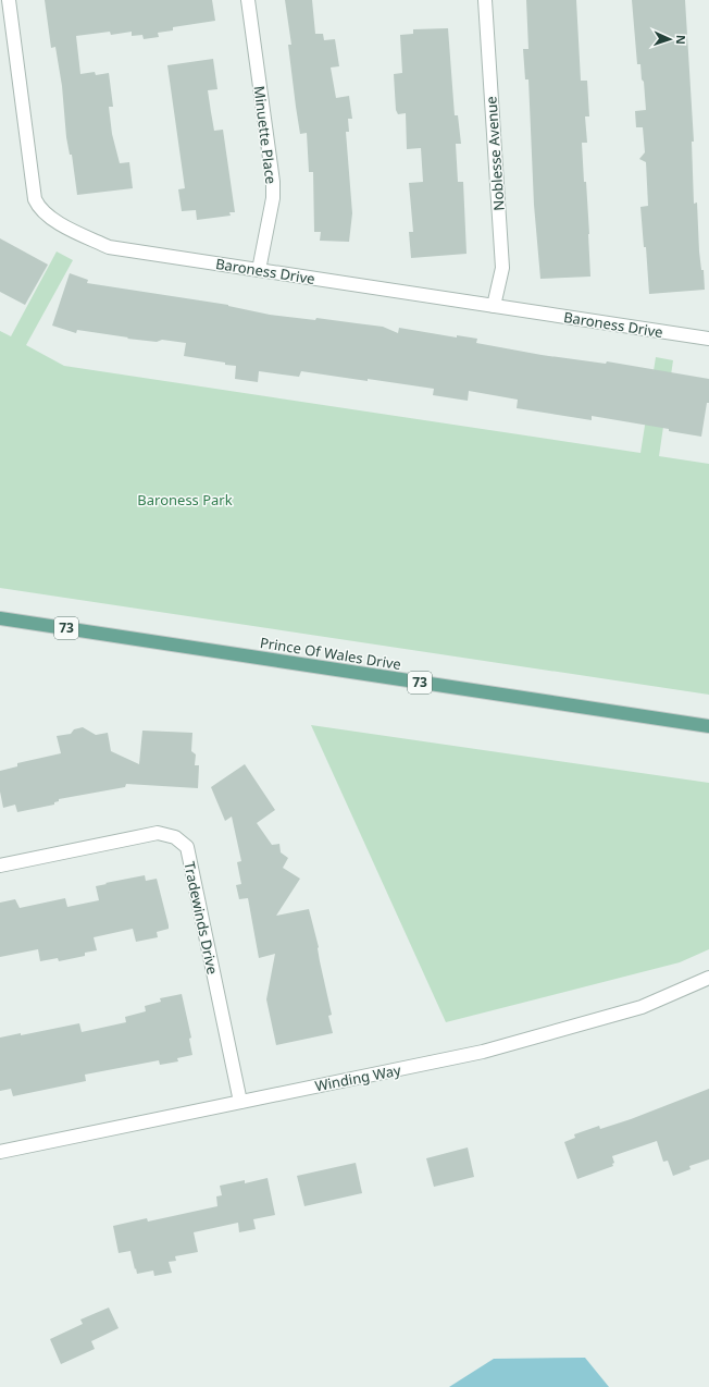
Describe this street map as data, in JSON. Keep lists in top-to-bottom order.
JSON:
{
  "streets": {
    "main road": ["73", "Prince Of Wales Drive"],
    "street": [
      "Minuette Place",
      "Noblesse Avenue",
      "Baroness Drive",
      "Tradewinds Drive",
      "Winding Way"
    ]
  },
  "crossings": [
    ["Minuette Place", "Baroness Drive"],
    ["Noblesse Avenue", "Baroness Drive"],
    ["Tradewinds Drive", "Winding Way"]
  ],
  "parks": ["Baroness Park"],
  "north": "right"
}
